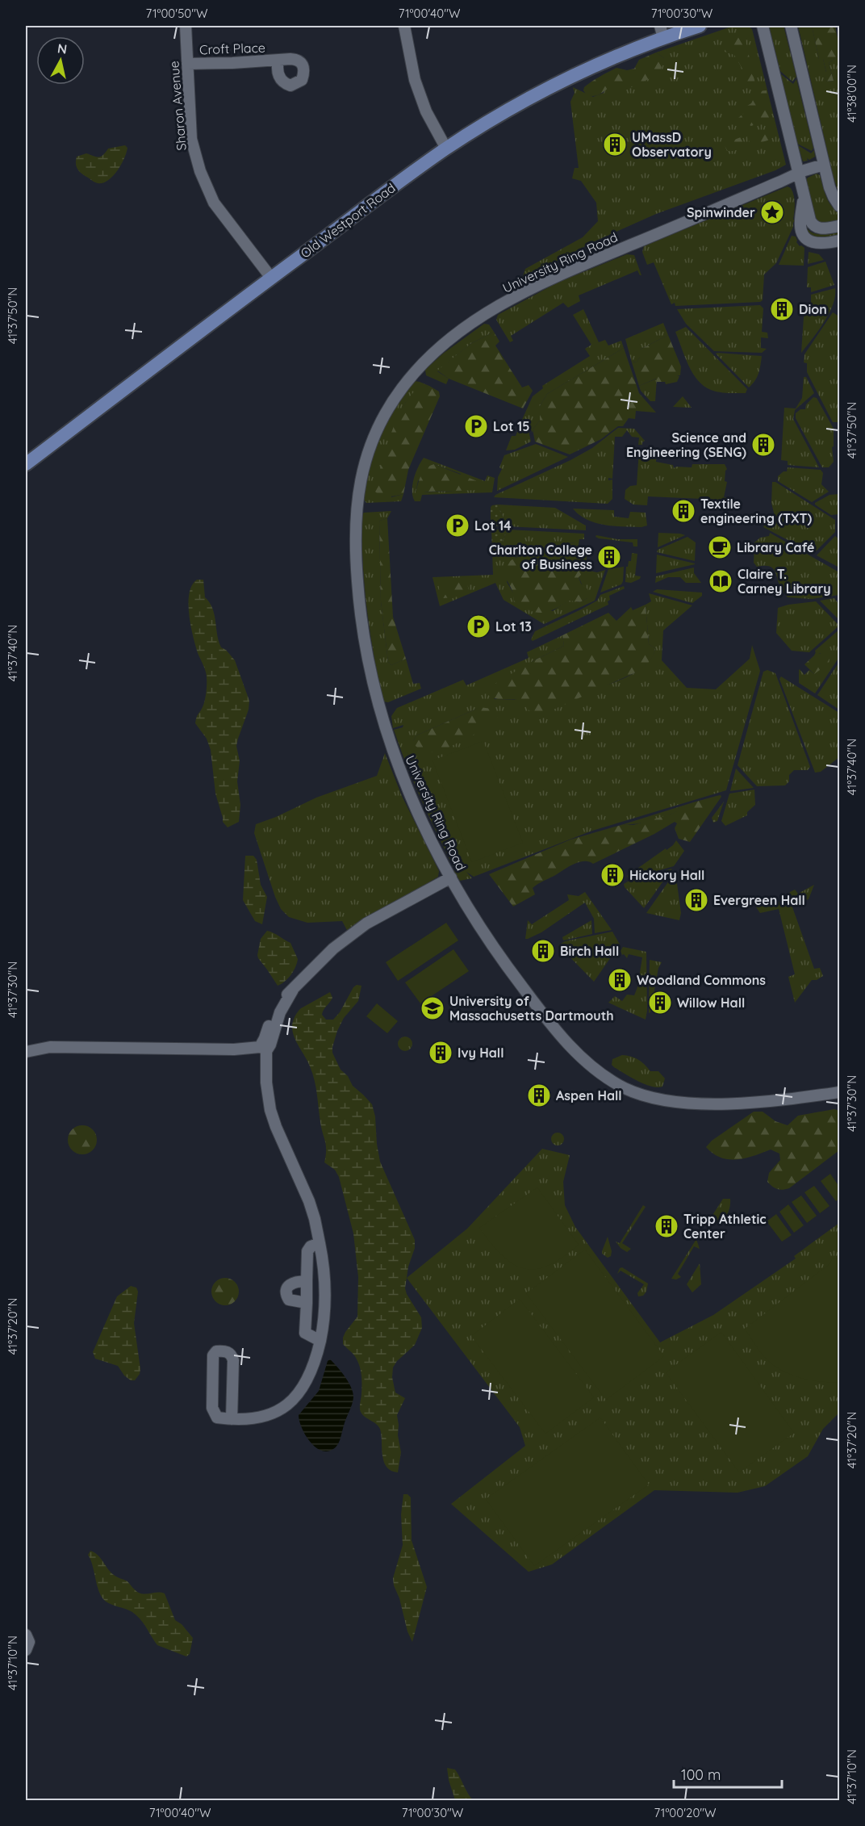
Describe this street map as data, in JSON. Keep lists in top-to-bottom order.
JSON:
{
  "streets": {
    "main road": ["Old Westport Road"],
    "street": ["Croft Place", "Sharon Avenue", "University Ring Road"]
  },
  "crossings": [
    ["Croft Place", "Sharon Avenue"],
    ["Sharon Avenue", "Old Westport Road"]
  ],
  "places": {
    "building": [
      "UMassD Observatory",
      "Dion",
      "Science and Engineering (SENG)",
      "Textile engineering (TXT)",
      "Charlton College of Business",
      "Hickory Hall",
      "Evergreen Hall",
      "Birch Hall",
      "Woodland Commons",
      "Willow Hall",
      "Ivy Hall",
      "Aspen Hall",
      "Tripp Athletic Center"
    ],
    "place": ["Spinwinder"],
    "parking": ["Lot 15", "Lot 14", "Lot 13"],
    "cafe": ["Library Café"],
    "library": ["Claire T. Carney Library"],
    "school or university": ["University of Massachusetts Dartmouth"]
  },
  "scale_bar": "100 m",
  "north": "top",
  "coordinates": [
    "71°00'50\"W",
    "71°00'40\"W",
    "71°00'30\"W",
    "41°38'00\"N",
    "41°37'50\"N",
    "41°37'40\"N",
    "41°37'30\"N",
    "41°37'20\"N",
    "41°37'10\"N",
    "71°00'20\"W"
  ]
}
